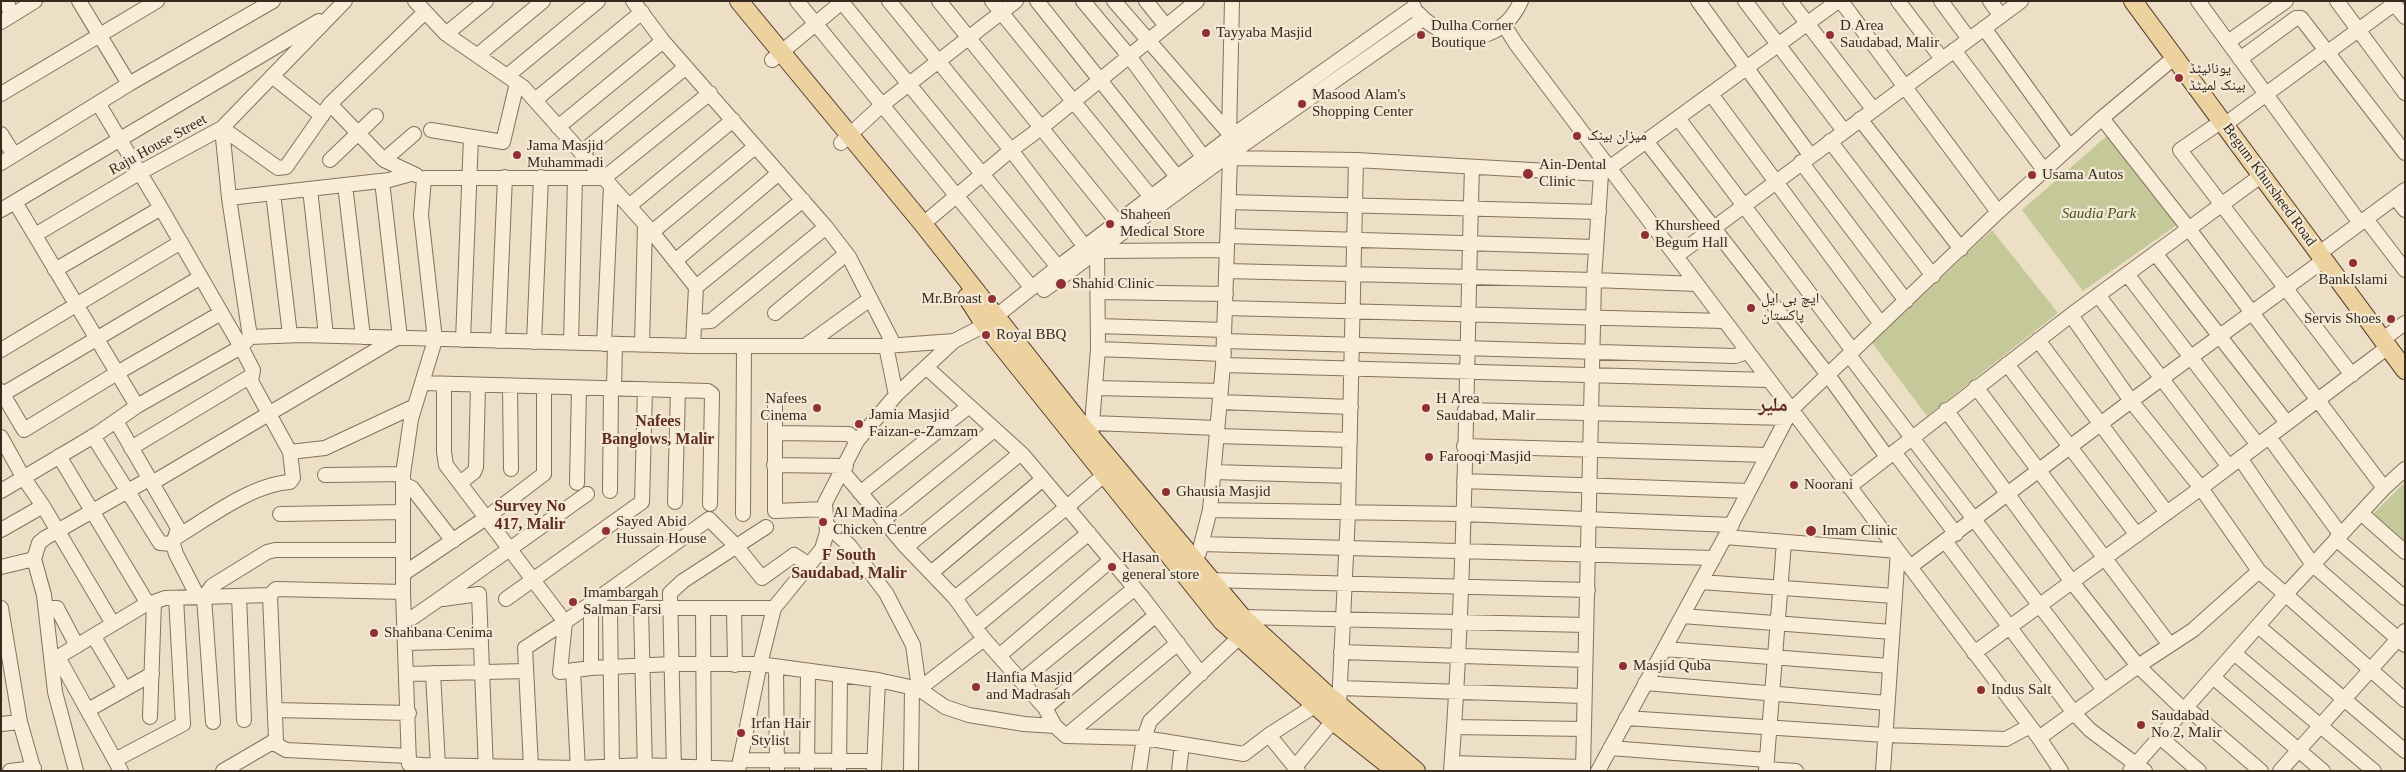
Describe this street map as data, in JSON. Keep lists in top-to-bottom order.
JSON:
{
  "streets": {
    "main road": ["Begum Khursheed Road"],
    "street": ["Raju House Street"]
  },
  "districts": [
    "ملیر",
    "Nafees Banglows, Malir",
    "Survey No 417, Malir",
    "F South Saudabad, Malir"
  ],
  "parks": ["Saudia Park"],
  "places": [
    "Tayyaba Masjid",
    "Dulha Corner Boutique",
    "D Area Saudabad, Malir",
    "یونائیٹڈ بینک لمیٹڈ",
    "Masood Alam's Shopping Center",
    "میزان بینک",
    "Jama Masjid Muhammadi",
    "Ain-Dental Clinic",
    "Usama Autos",
    "Shaheen Medical Store",
    "Khursheed Begum Hall",
    "BankIslami",
    "Shahid Clinic",
    "Mr.Broast",
    "ایچ بی ایل پاکستان",
    "Servis Shoes",
    "Royal BBQ",
    "Nafees Cinema",
    "H Area Saudabad, Malir",
    "Jamia Masjid Faizan-e-Zamzam",
    "Farooqi Masjid",
    "Noorani",
    "Ghausia Masjid",
    "Al Madina Chicken Centre",
    "Sayed Abid Hussain House",
    "Imam Clinic",
    "Hasan general store",
    "Imambargah Salman Farsi",
    "Shahbana Cenima",
    "Masjid Quba",
    "Hanfia Masjid and Madrasah",
    "Indus Salt",
    "Saudabad No 2, Malir",
    "Irfan Hair Stylist"
  ]
}
